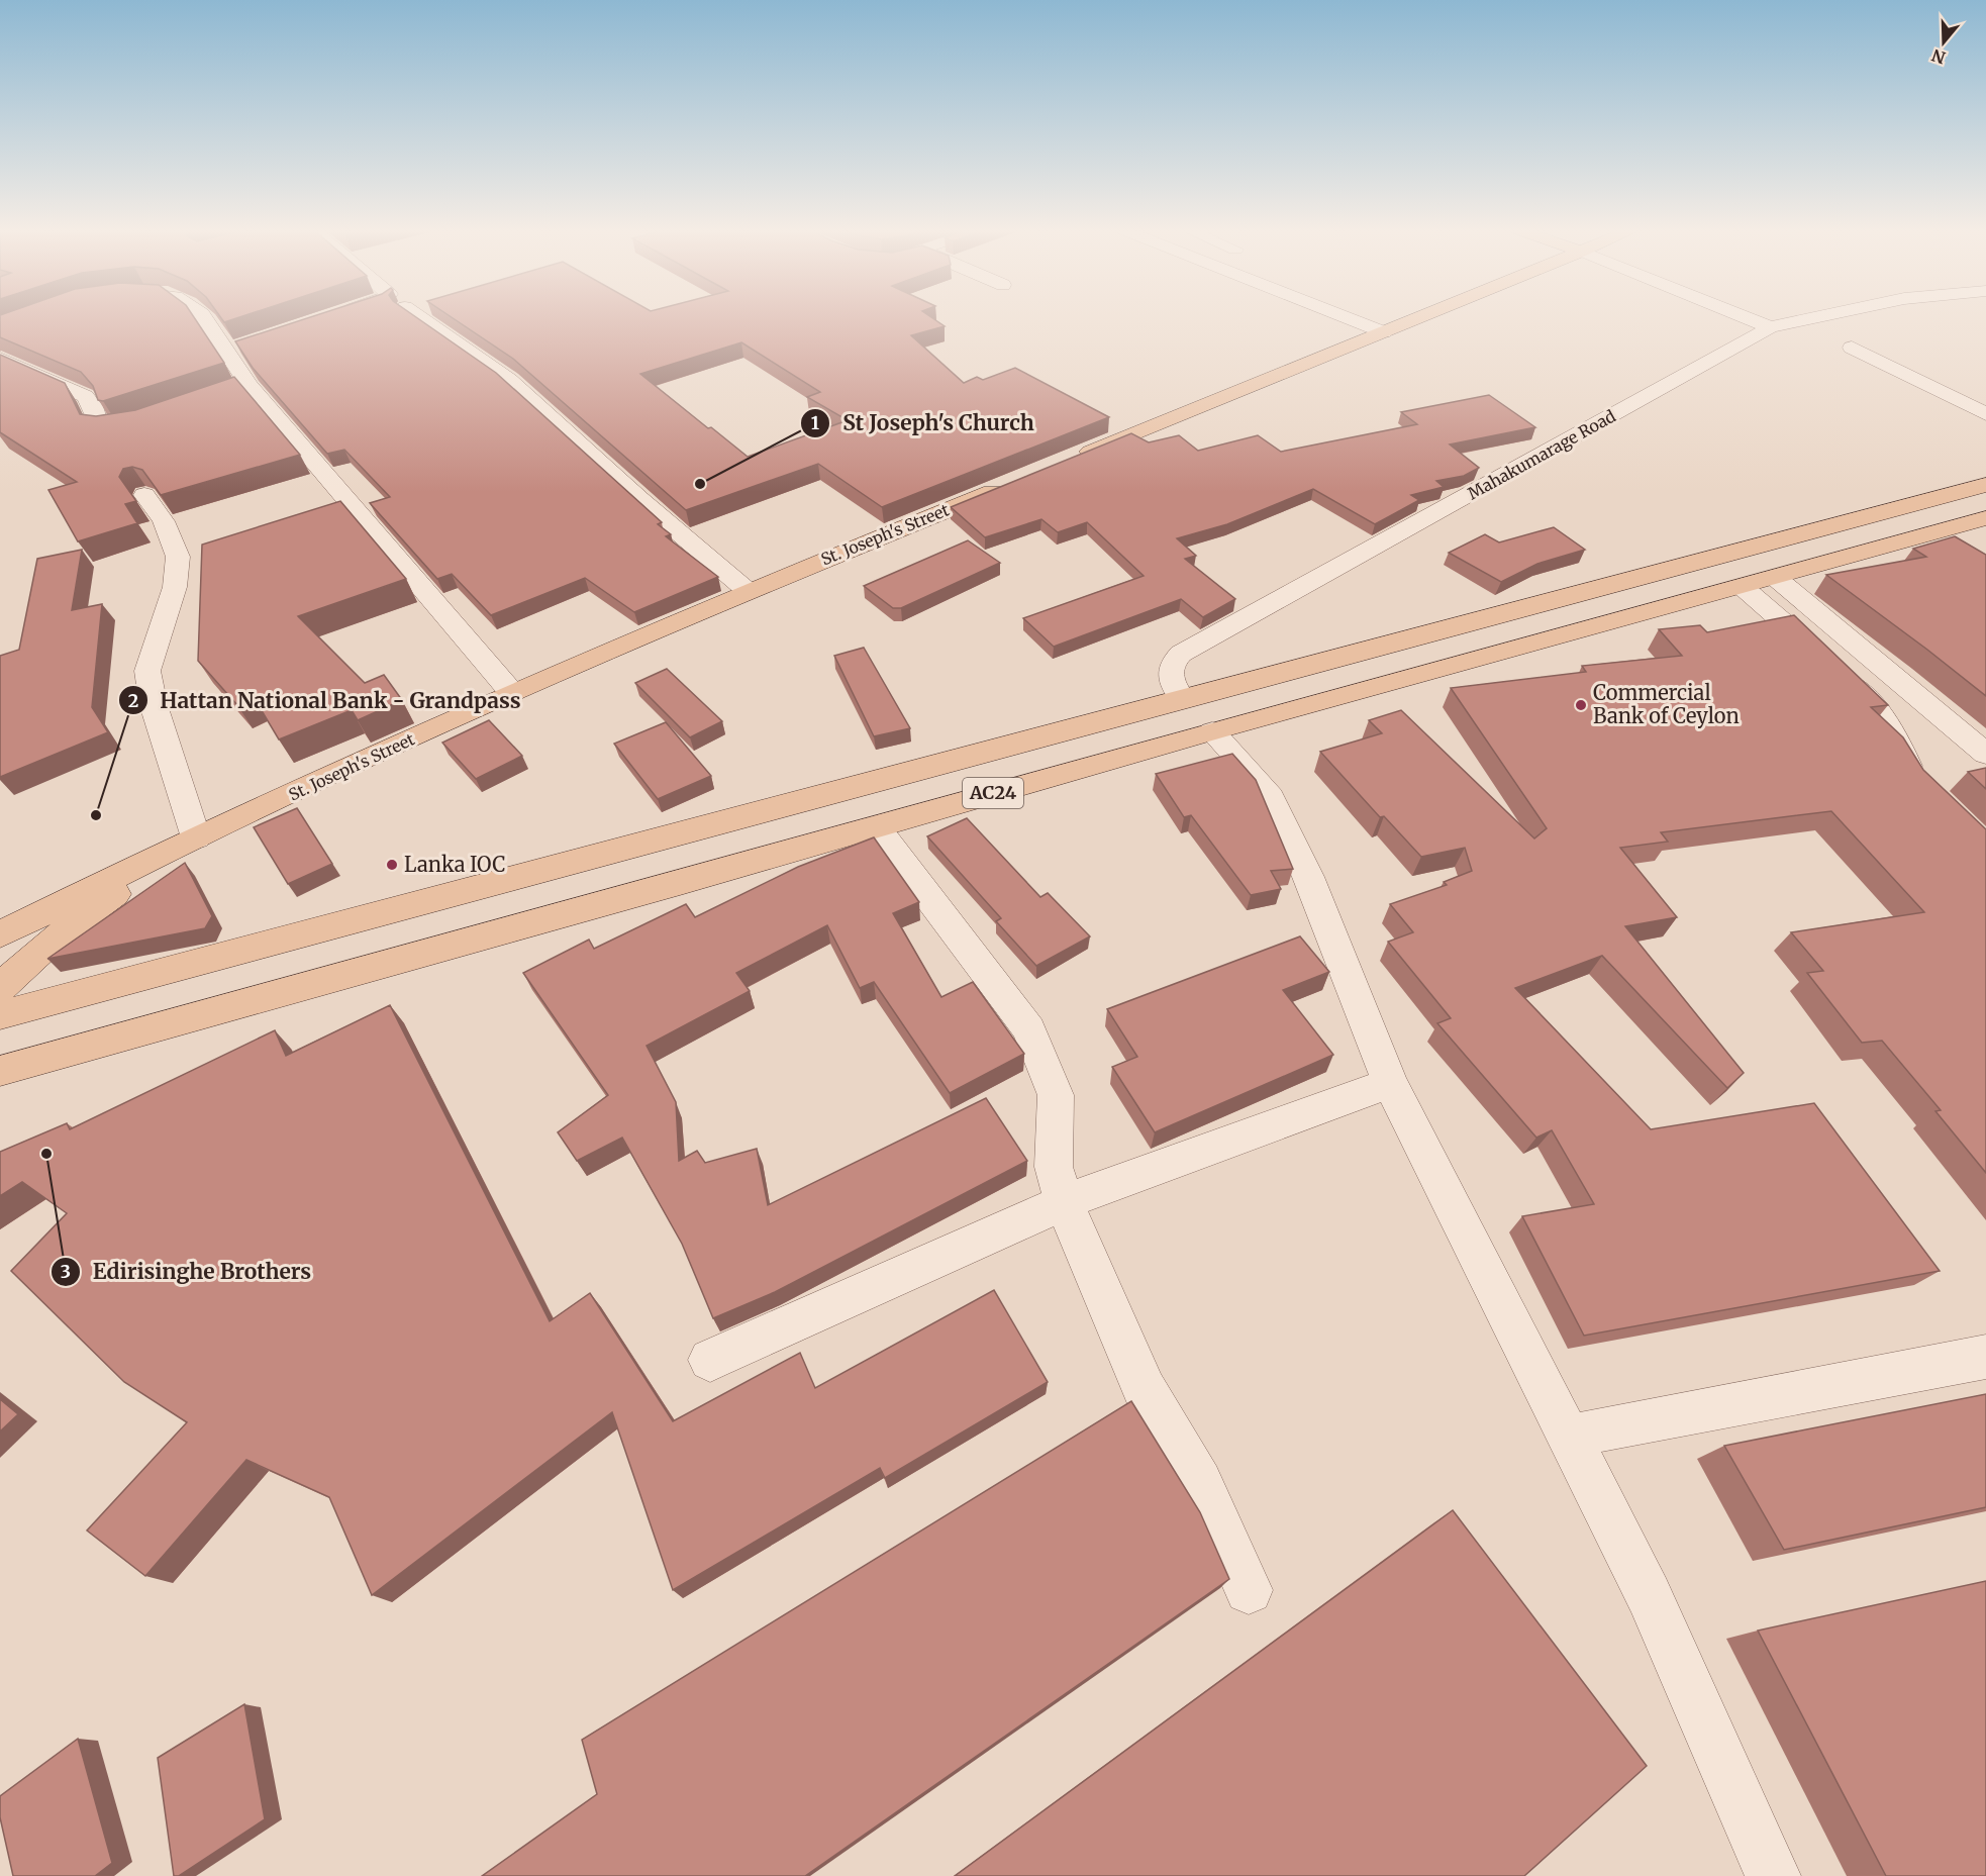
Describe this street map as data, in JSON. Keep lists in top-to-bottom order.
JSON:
{
  "streets": {
    "main road": ["St. Joseph's Street", "AC24"],
    "street": ["Mahakumarage Road"]
  },
  "crossings": [
    ["Mahakumarage Road", "AC24"]
  ],
  "places": [
    "St Joseph's Church",
    "Commercial Bank of Ceylon",
    "Hattan National Bank - Grandpass",
    "Lanka IOC",
    "Edirisinghe Brothers"
  ],
  "north": "bottom"
}
